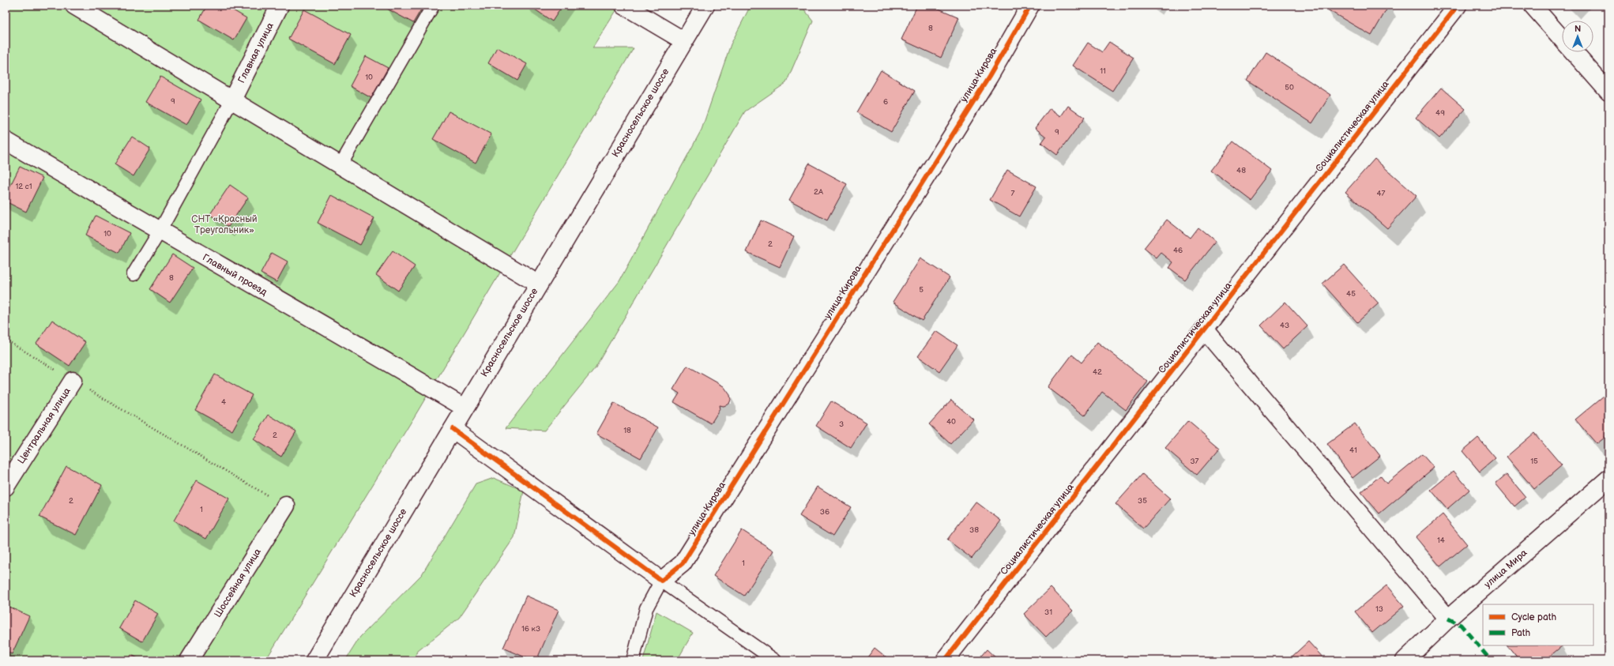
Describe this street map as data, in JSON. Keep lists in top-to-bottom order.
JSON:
{
  "streets": {
    "main road": [
      "Главная улица",
      "улица Кирова",
      "Красносельское шоссе",
      "Социалистическая улица",
      "Главный проезд",
      "Центральная улица",
      "улица Мира",
      "Шоссейная улица"
    ]
  },
  "crossings": [
    ["Красносельское шоссе", "Главный проезд"]
  ],
  "parks": ["СНТ «Красный Треугольник»"],
  "house_numbers": [
    "8",
    "11",
    "10",
    "50",
    "9",
    "6",
    "49",
    "9",
    "48",
    "12 с1",
    "2А",
    "7",
    "47",
    "10",
    "2",
    "46",
    "8",
    "5",
    "45",
    "43",
    "42",
    "4",
    "40",
    "3",
    "18",
    "2",
    "41",
    "37",
    "15",
    "2",
    "35",
    "1",
    "36",
    "38",
    "14",
    "1",
    "13",
    "31",
    "16 к3"
  ],
  "legend": ["Cycle path", "Path"],
  "north": "top"
}
